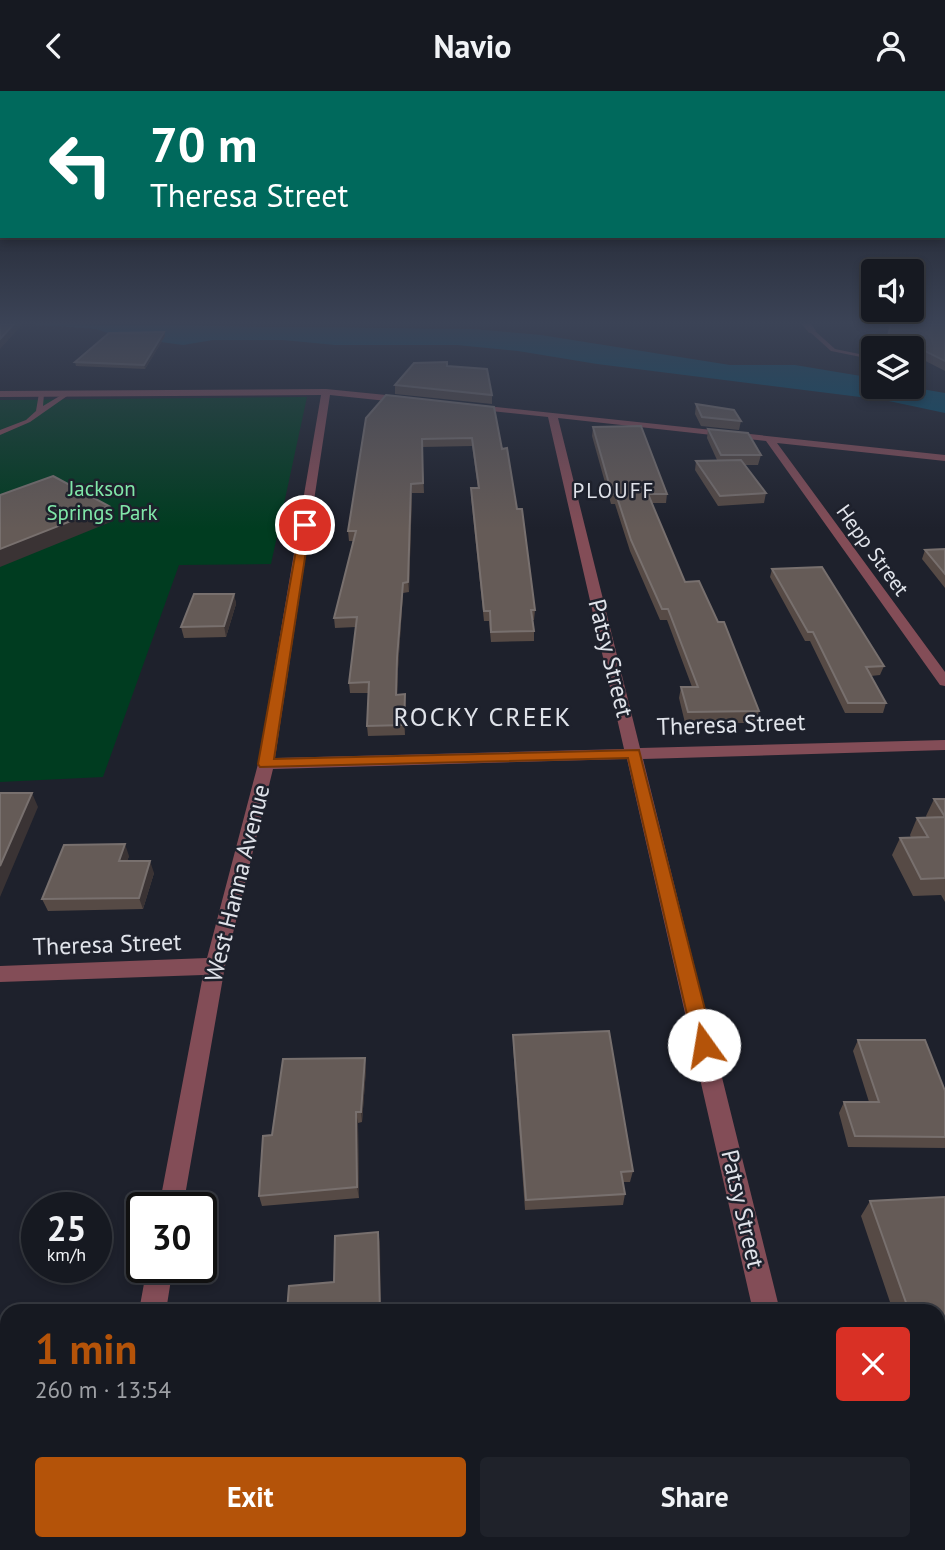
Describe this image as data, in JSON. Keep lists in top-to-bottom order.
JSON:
{
  "streets": {
    "street": [
      "Hepp Street",
      "Patsy Street",
      "Theresa Street",
      "West Hanna Avenue"
    ]
  },
  "crossings": [
    ["Patsy Street", "Theresa Street"],
    ["Theresa Street", "West Hanna Avenue"]
  ],
  "districts": ["PLOUFF", "ROCKY CREEK"],
  "parks": ["Jackson Springs Park"],
  "page": {
    "header": "Navio",
    "turn": ["70 m", "Theresa Street"],
    "speed": "25 km/h",
    "limit": "30",
    "heading": ["1 min", "260 m · 13:54"],
    "buttons": ["Exit", "Share"]
  }
}
